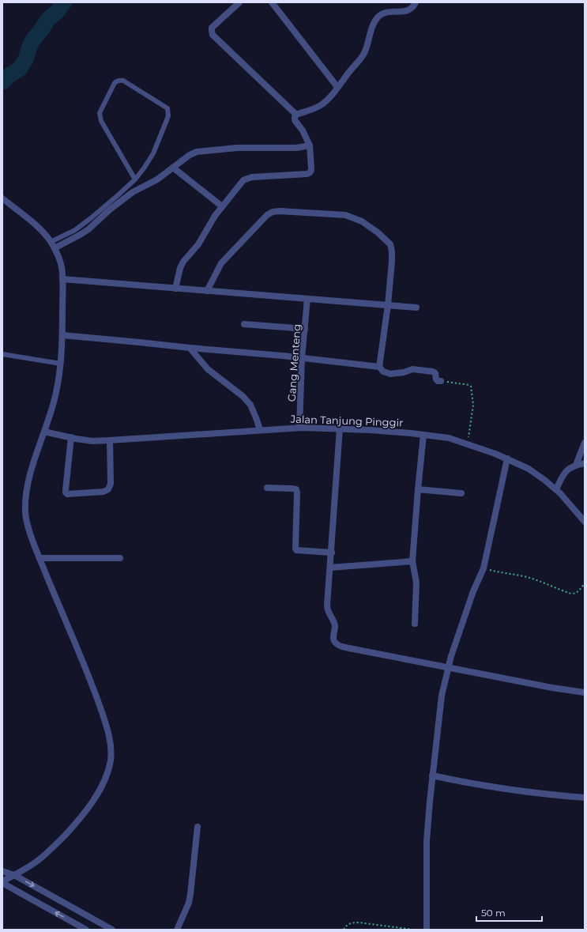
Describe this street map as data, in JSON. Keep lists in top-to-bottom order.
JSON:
{
  "streets": {
    "street": ["Gang Menteng", "Jalan Tanjung Pinggir"]
  },
  "crossings": [
    ["Gang Menteng", "Jalan Tanjung Pinggir"]
  ],
  "scale_bar": "50 m"
}
